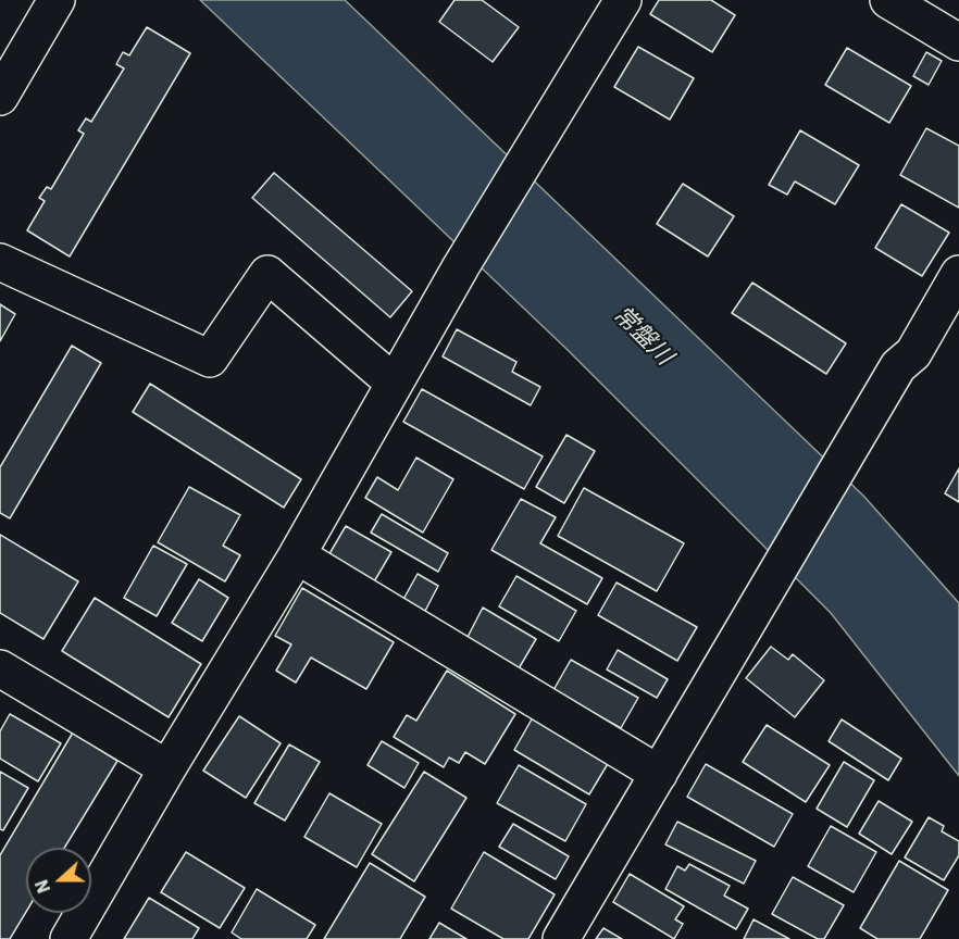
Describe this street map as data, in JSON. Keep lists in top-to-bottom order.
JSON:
{
  "water": ["常盤川"],
  "north": "left"
}
